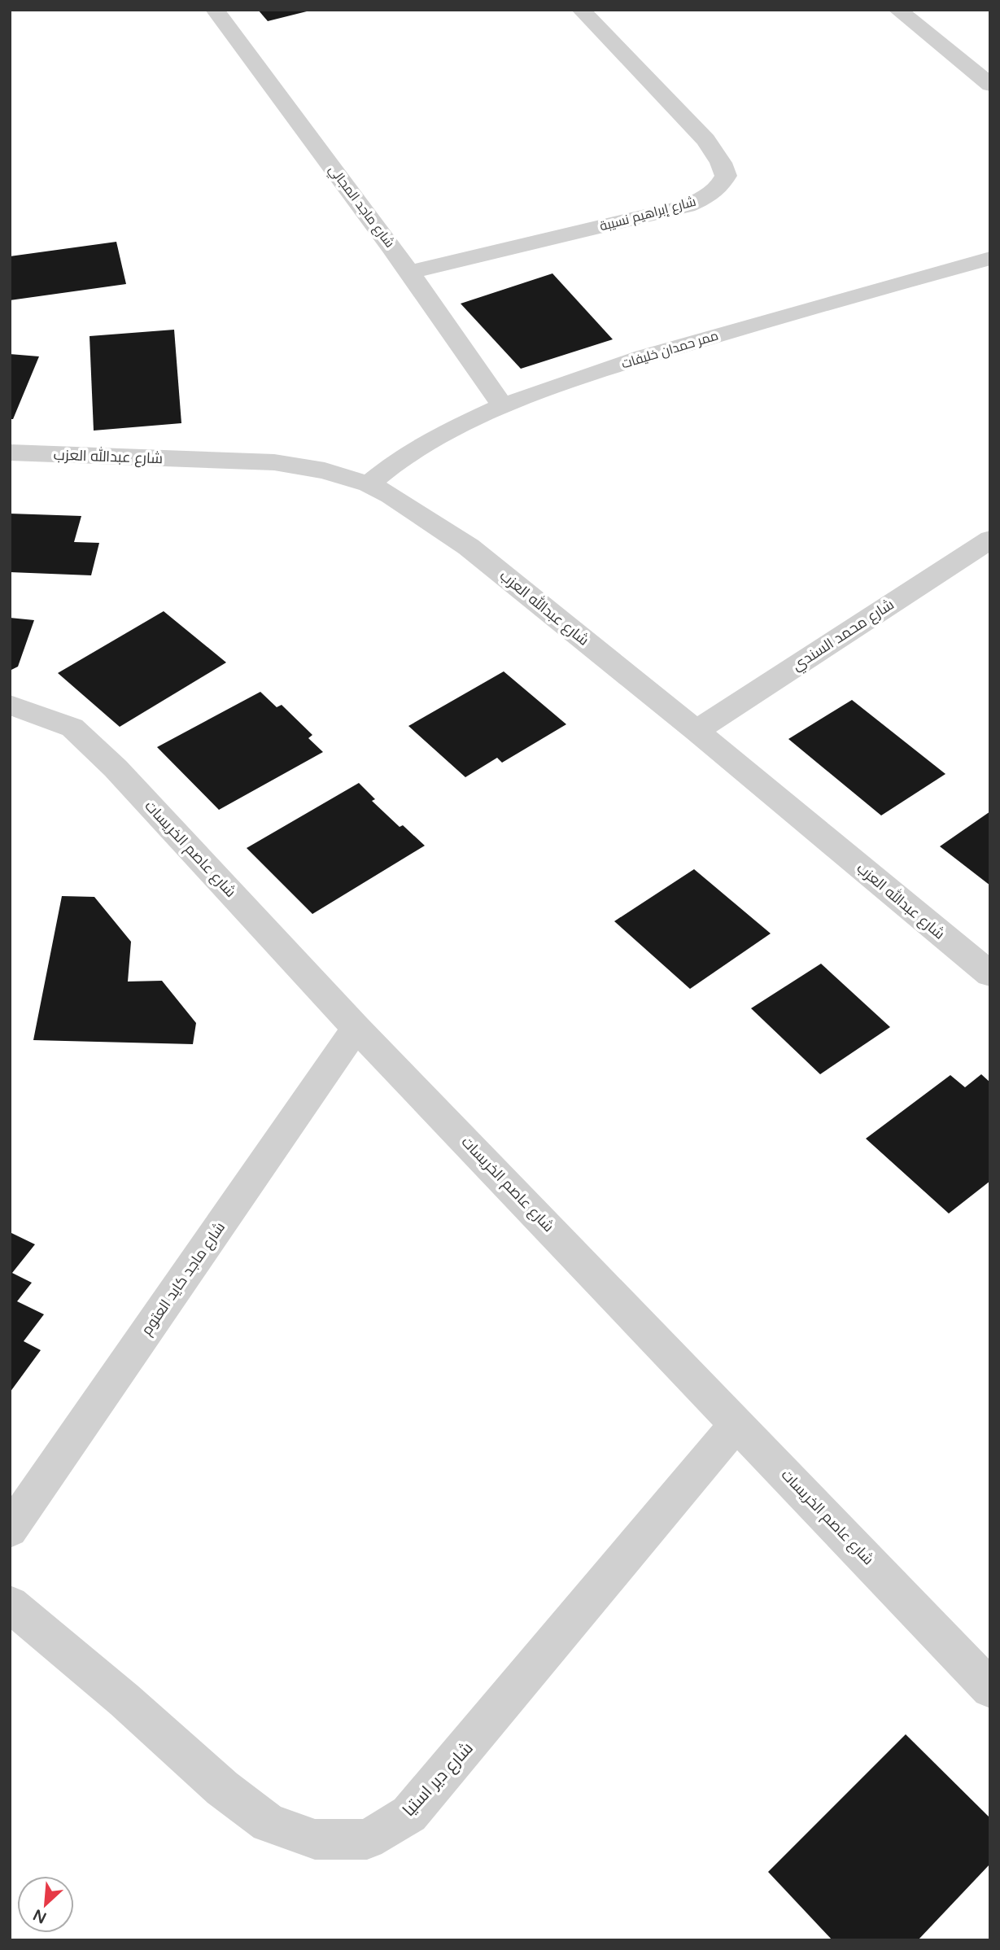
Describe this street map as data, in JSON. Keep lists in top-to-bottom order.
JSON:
{
  "streets": {
    "street": [
      "شارع ماجد المجالي",
      "شارع إبراهيم نسيبة",
      "ممر حمدان خليفات",
      "شارع عبدالله العزب",
      "شارع محمد السندي",
      "شارع عاصم الخريسات",
      "شارع ماجد كايد العتوم",
      "شارع دير استيا"
    ]
  },
  "crossings": [
    ["شارع ماجد المجالي", "شارع إبراهيم نسيبة"],
    ["شارع ماجد المجالي", "ممر حمدان خليفات"],
    ["ممر حمدان خليفات", "شارع عبدالله العزب"],
    ["شارع عبدالله العزب", "شارع محمد السندي"],
    ["شارع عاصم الخريسات", "شارع ماجد كايد العتوم"],
    ["شارع عاصم الخريسات", "شارع دير استيا"]
  ],
  "north": "bottom left"
}
